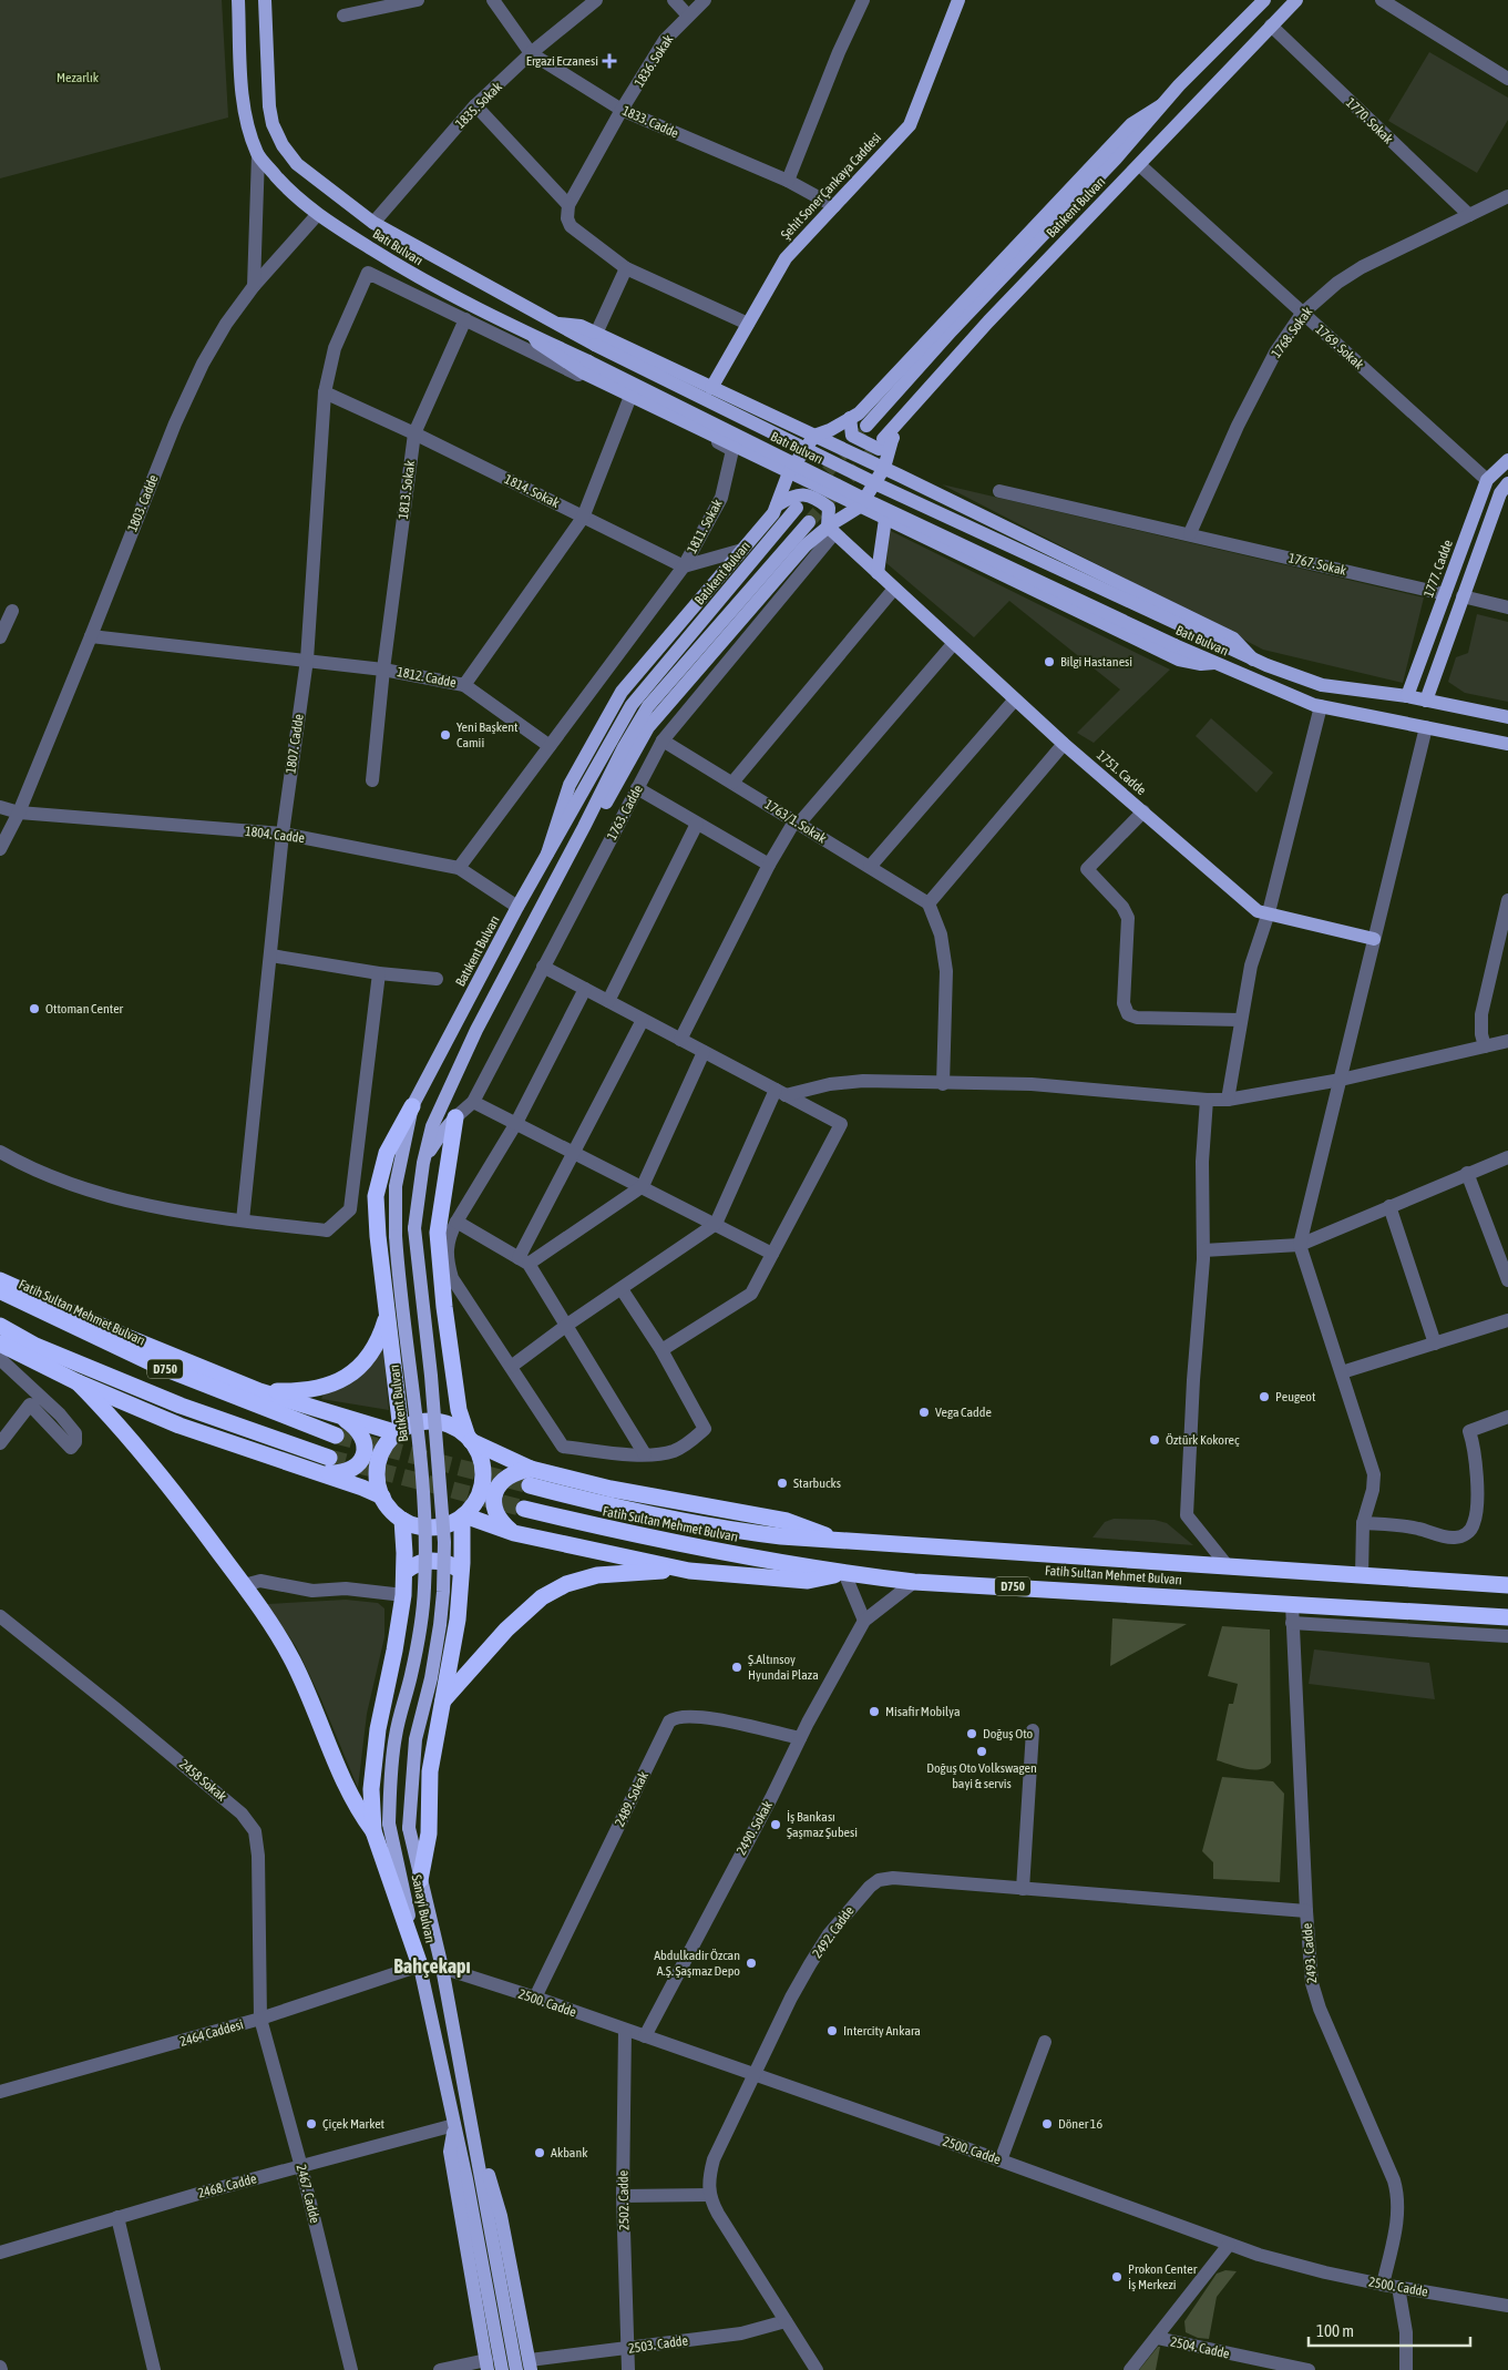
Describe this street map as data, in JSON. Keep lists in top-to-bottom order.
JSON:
{
  "streets": {
    "highway": ["Fatih Sultan Mehmet Bulvarı", "D750"],
    "main road": [
      "Şehit Soner Çankaya Caddesi",
      "Batıkent Bulvarı",
      "Batı Bulvarı",
      "1777. Cadde",
      "1751. Cadde",
      "Sanayi Bulvarı"
    ],
    "street": [
      "1836. Sokak",
      "1835. Sokak",
      "1770. Sokak",
      "1833. Cadde",
      "1768. Sokak",
      "1769. Sokak",
      "1813. Sokak",
      "1814. Sokak",
      "1803. Cadde",
      "1811. Sokak",
      "1767. Sokak",
      "1812. Cadde",
      "1807. Cadde",
      "1763. Cadde",
      "1763/1. Sokak",
      "1804. Cadde",
      "2458 Sokak",
      "2489. Sokak",
      "2490. Sokak",
      "2492. Cadde",
      "2493. Cadde",
      "2500. Cadde",
      "2464 Caddesi",
      "2468. Cadde",
      "2467. Cadde",
      "2502. Cadde",
      "2503. Cadde",
      "2504. Cadde"
    ]
  },
  "crossings": [
    ["1836. Sokak", "1833. Cadde"],
    ["1835. Sokak", "1833. Cadde"],
    ["1835. Sokak", "Batı Bulvarı"],
    ["1770. Sokak", "Batıkent Bulvarı"],
    ["1770. Sokak", "1768. Sokak"],
    ["1833. Cadde", "Şehit Soner Çankaya Caddesi"],
    ["Batıkent Bulvarı", "1804. Cadde"],
    ["Batıkent Bulvarı", "Sanayi Bulvarı"],
    ["Batı Bulvarı", "1803. Cadde"],
    ["Batı Bulvarı", "1777. Cadde"],
    ["1768. Sokak", "1769. Sokak"],
    ["1768. Sokak", "1767. Sokak"],
    ["1769. Sokak", "1777. Cadde"],
    ["1813. Sokak", "1814. Sokak"],
    ["1813. Sokak", "1811. Sokak"],
    ["1813. Sokak", "1812. Cadde"],
    ["1814. Sokak", "1811. Sokak"],
    ["1814. Sokak", "1812. Cadde"],
    ["1814. Sokak", "1807. Cadde"],
    ["1803. Cadde", "1812. Cadde"],
    ["1803. Cadde", "1804. Cadde"],
    ["1811. Sokak", "1812. Cadde"],
    ["1811. Sokak", "1807. Cadde"],
    ["1811. Sokak", "1804. Cadde"],
    ["1767. Sokak", "1777. Cadde"],
    ["1812. Cadde", "1807. Cadde"],
    ["1807. Cadde", "1804. Cadde"],
    ["1751. Cadde", "1763. Cadde"],
    ["1763. Cadde", "1763/1. Sokak"],
    ["Fatih Sultan Mehmet Bulvarı", "D750"],
    ["Fatih Sultan Mehmet Bulvarı", "2490. Sokak"],
    ["Fatih Sultan Mehmet Bulvarı", "2493. Cadde"],
    ["2458 Sokak", "2464 Caddesi"],
    ["2458 Sokak", "2467. Cadde"],
    ["2489. Sokak", "2490. Sokak"],
    ["2489. Sokak", "2500. Cadde"],
    ["2490. Sokak", "2500. Cadde"],
    ["Sanayi Bulvarı", "2500. Cadde"],
    ["Sanayi Bulvarı", "2464 Caddesi"],
    ["Sanayi Bulvarı", "2468. Cadde"],
    ["2492. Cadde", "2493. Cadde"],
    ["2492. Cadde", "2500. Cadde"],
    ["2493. Cadde", "2500. Cadde"],
    ["2500. Cadde", "2502. Cadde"],
    ["2464 Caddesi", "2467. Cadde"],
    ["2468. Cadde", "2467. Cadde"],
    ["2502. Cadde", "2503. Cadde"]
  ],
  "districts": ["Bahçekapı"],
  "parks": ["Mezarlık"],
  "places": {
    "health": ["Ergazi Eczanesi"],
    "other": [
      "Bilgi Hastanesi",
      "Yeni Başkent Camii",
      "Ottoman Center",
      "Peugeot",
      "Vega Cadde",
      "Öztürk Kokoreç",
      "Starbucks",
      "Ş.Altınsoy Hyundai Plaza",
      "Misafir Mobilya",
      "Doğuş Oto",
      "Doğuş Oto Volkswagen bayi & servis",
      "İş Bankası Şaşmaz Şubesi",
      "Abdulkadir Özcan A.Ş. Şaşmaz Depo",
      "Intercity Ankara",
      "Çiçek Market",
      "Döner 16",
      "Akbank",
      "Prokon Center İş Merkezi"
    ]
  },
  "scale_bar": "100 m"
}
